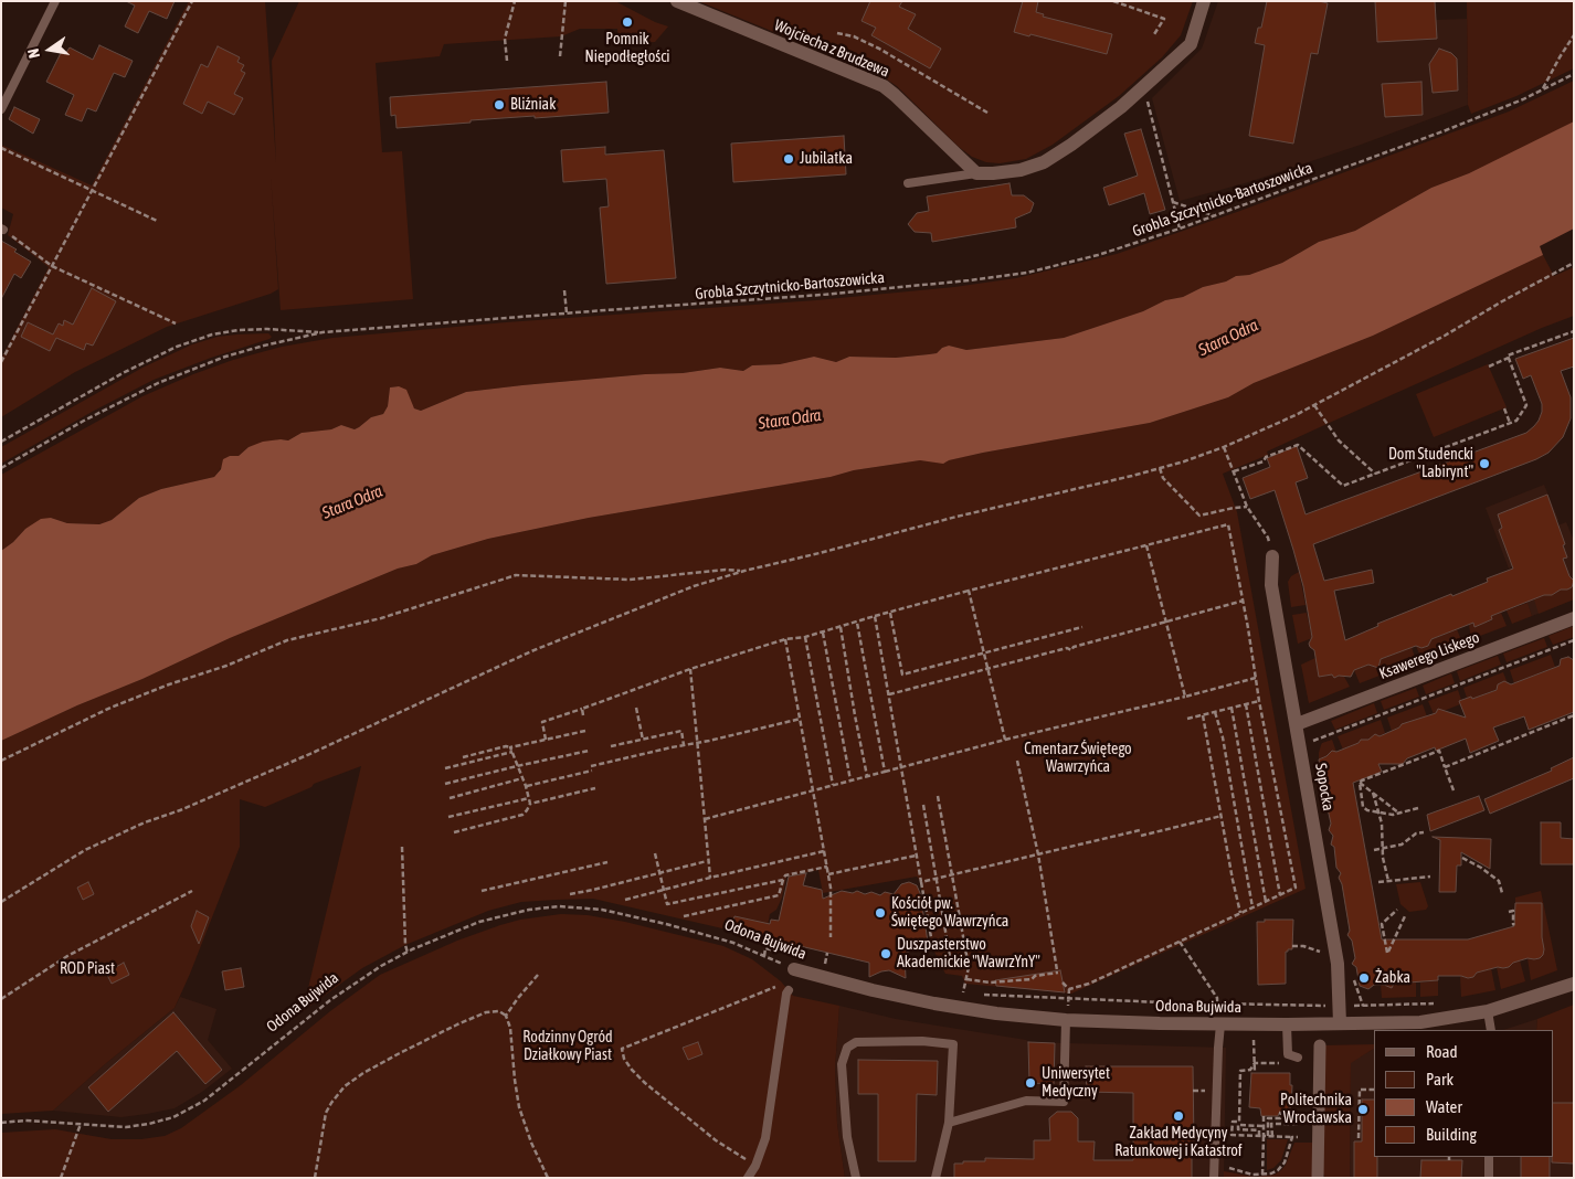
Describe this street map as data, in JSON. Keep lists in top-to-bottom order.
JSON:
{
  "streets": {
    "street": [
      "Wojciecha z Brudzewa",
      "Ksawerego Liskego",
      "Sopocka",
      "Odona Bujwida"
    ],
    "path": ["Grobla Szczytnicko-Bartoszowicka"]
  },
  "crossings": [
    ["Ksawerego Liskego", "Sopocka"],
    ["Sopocka", "Odona Bujwida"]
  ],
  "water": ["Stara Odra"],
  "parks": ["Cmentarz Świętego Wawrzyńca", "ROD Piast", "Rodzinny Ogród Działkowy Piast"],
  "places": [
    "Pomnik Niepodłegłości",
    "Bliźniak",
    "Jubilatka",
    "Dom Studencki \"Labirynt\"",
    "Kościół pw. Świętego Wawrzyńca",
    "Duszpasterstwo Akademickie \"WawrzYnY\"",
    "Żabka",
    "Uniwersytet Medyczny",
    "Politechnika Wrocławska",
    "Zakład Medycyny Ratunkowej i Katastrof"
  ],
  "legend": [
    "Road",
    "Park",
    "Water",
    "Building"
  ],
  "north": "left"
}
